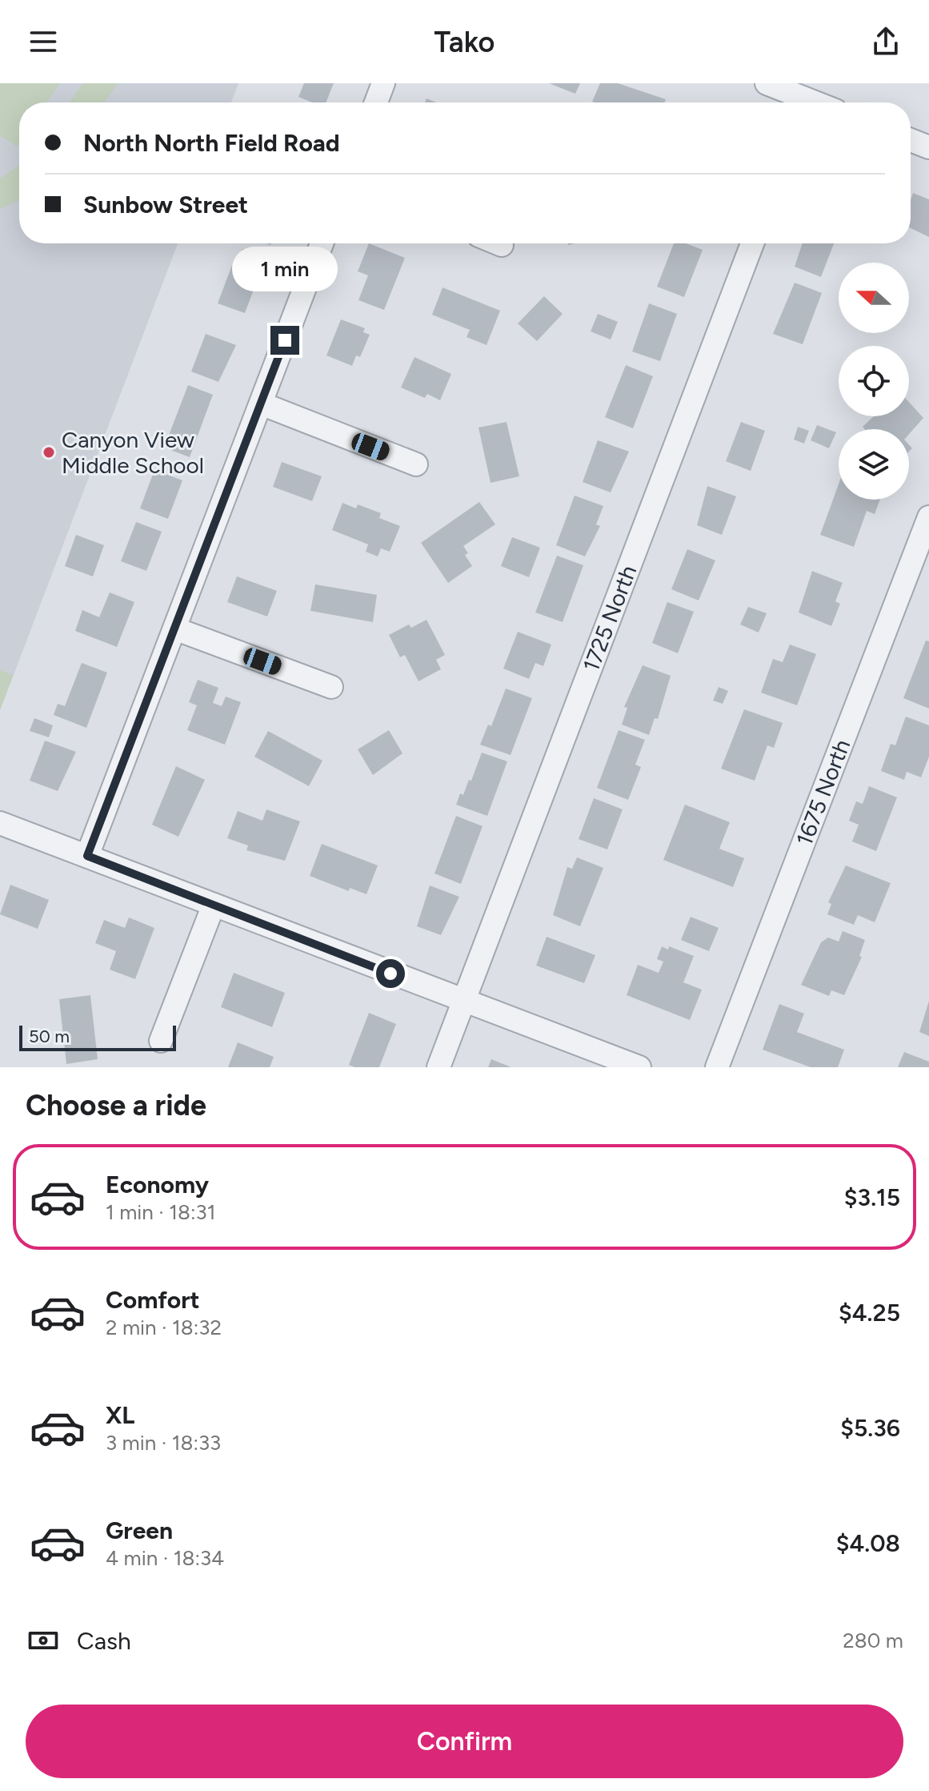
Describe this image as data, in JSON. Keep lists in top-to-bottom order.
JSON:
{
  "streets": {
    "street": ["1725 North", "1675 North"]
  },
  "places": ["Canyon View Middle School"],
  "scale_bar": "50 m",
  "north": "left",
  "page": {
    "header": "Tako",
    "banner": ["North North Field Road", "Sunbow Street"],
    "bubble": "1 min",
    "scale": "50 m",
    "heading": "Choose a ride",
    "list": [
      {
        "name": "Economy",
        "note": "1 min · 18:31",
        "value": "$3.15"
      },
      {
        "name": "Comfort",
        "note": "2 min · 18:32",
        "value": "$4.25"
      },
      {
        "name": "XL",
        "note": "3 min · 18:33",
        "value": "$5.36"
      },
      {
        "name": "Green",
        "note": "4 min · 18:34",
        "value": "$4.08"
      }
    ],
    "pay": ["Cash", "280 m"],
    "buttons": "Confirm"
  }
}
